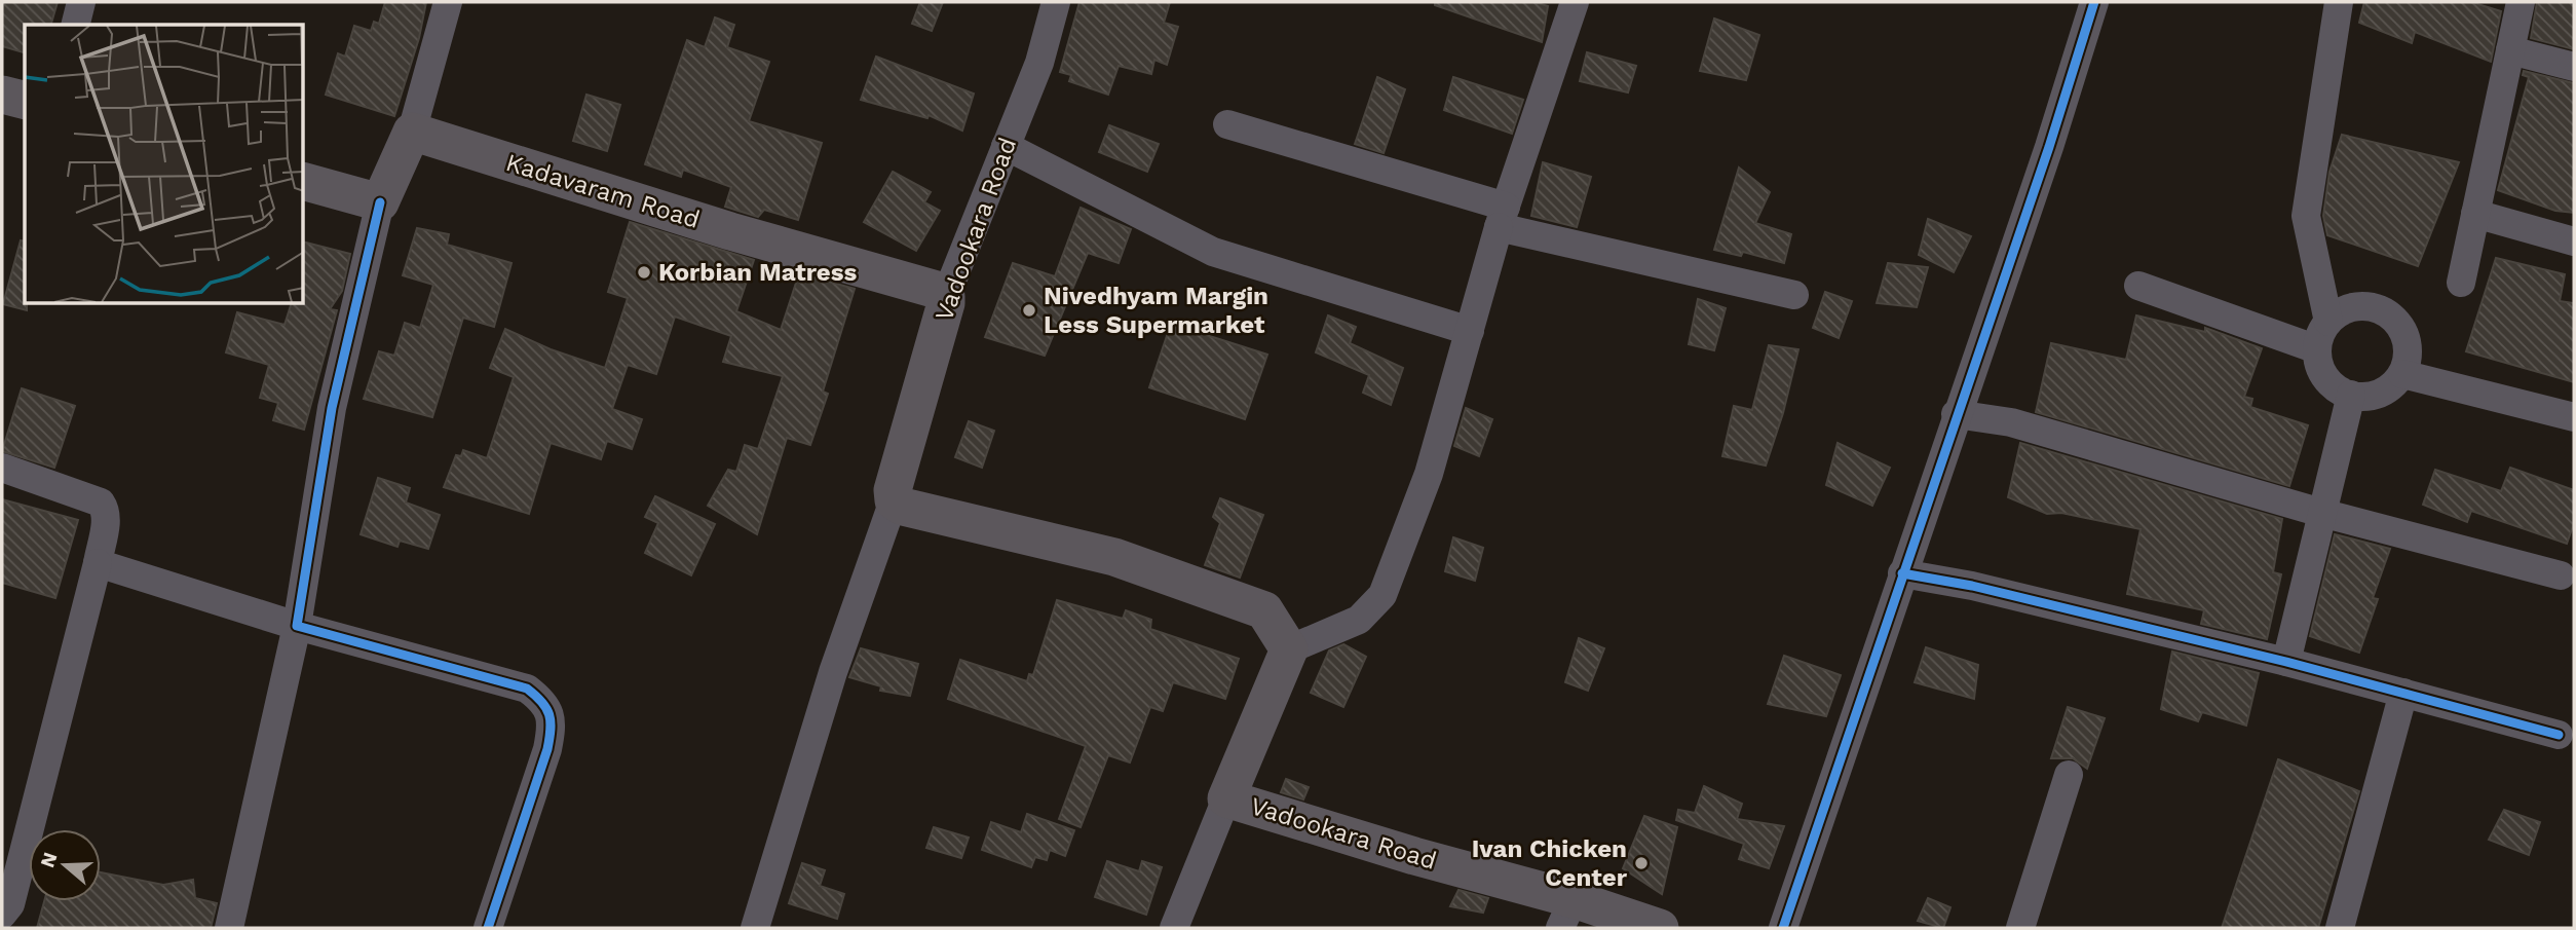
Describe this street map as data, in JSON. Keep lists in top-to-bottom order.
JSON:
{
  "streets": {
    "main road": ["Kadavaram Road", "Vadookara Road"]
  },
  "crossings": [
    ["Kadavaram Road", "Vadookara Road"]
  ],
  "places": ["Korbian Matress", "Nivedhyam Margin Less Supermarket", "Ivan Chicken Center"],
  "north": "left"
}
